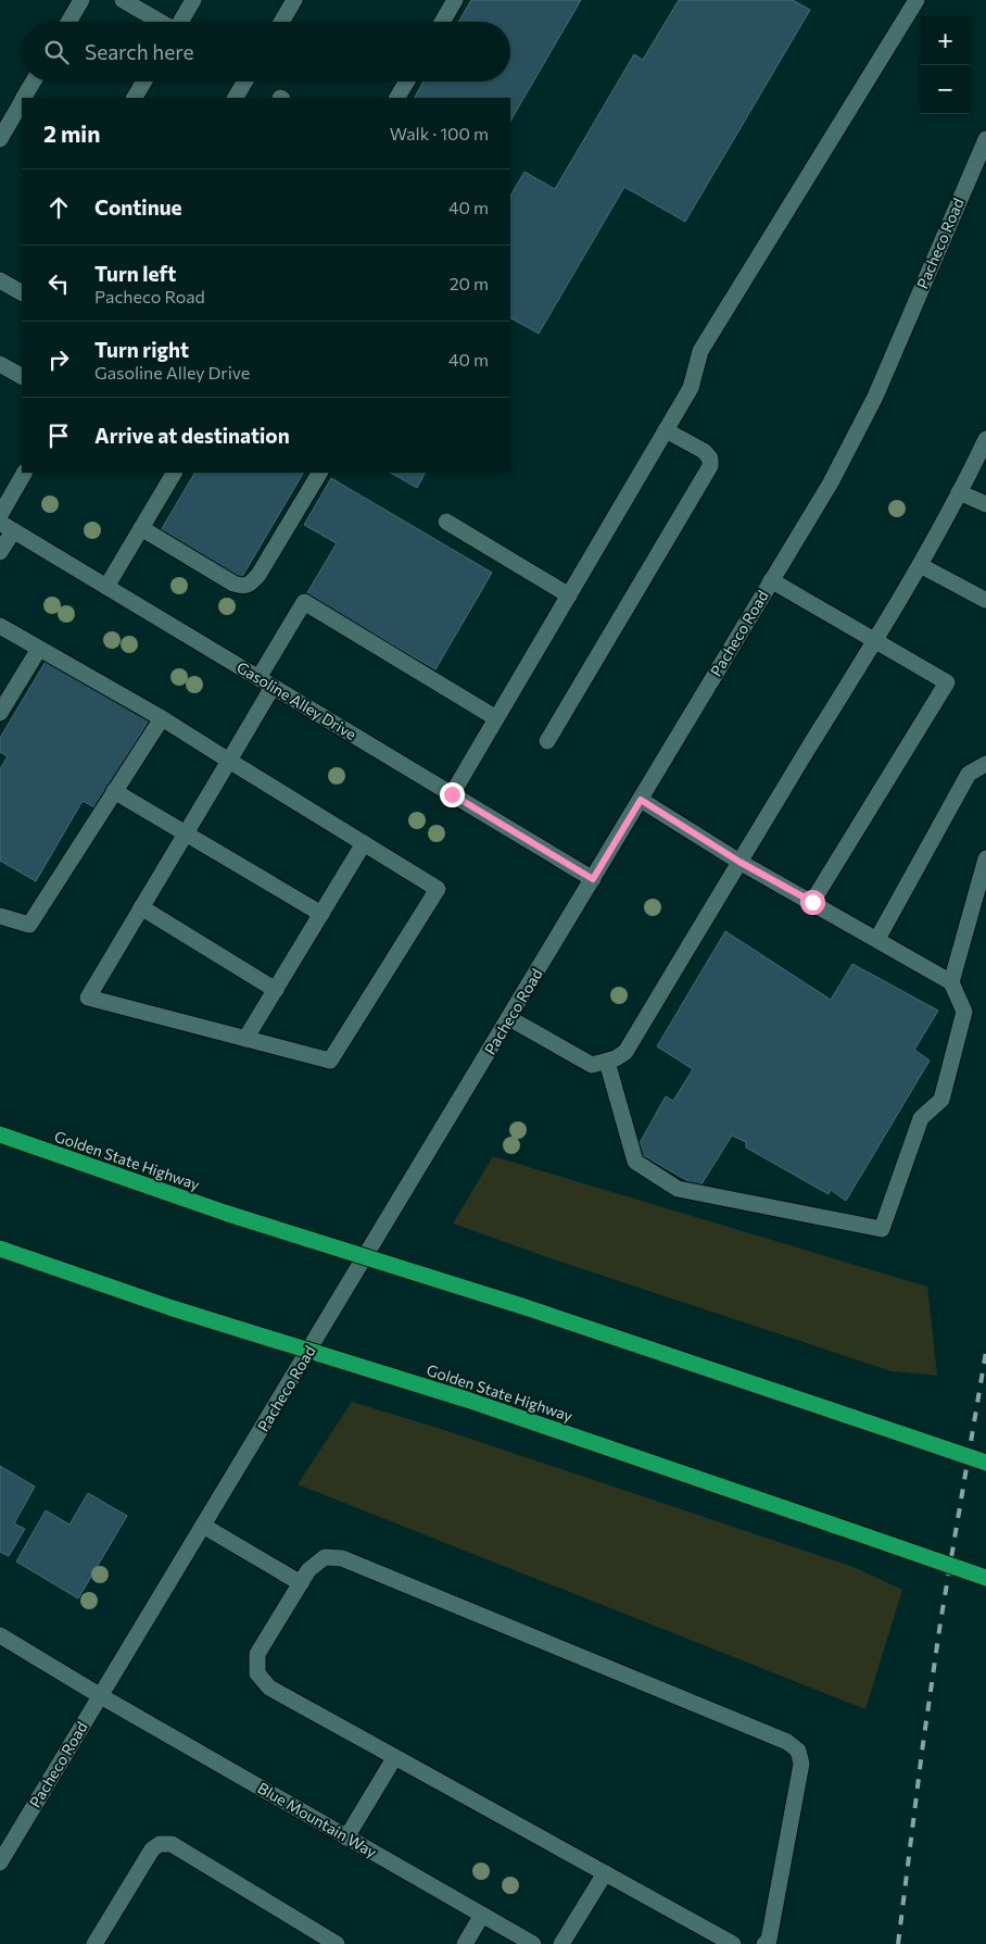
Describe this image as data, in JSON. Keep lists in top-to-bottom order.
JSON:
{
  "streets": {
    "highway": ["Golden State Highway"],
    "street": ["Pacheco Road", "Gasoline Alley Drive", "Blue Mountain Way"]
  },
  "crossings": [
    ["Pacheco Road", "Gasoline Alley Drive"],
    ["Pacheco Road", "Blue Mountain Way"]
  ],
  "page": {
    "map_buttons": ["+", "−"],
    "search": "Search here",
    "heading": ["2 min", "Walk · 100 m"],
    "list": [
      ["Continue", "40 m"],
      ["Turn left", "Pacheco Road", "20 m"],
      ["Turn right", "Gasoline Alley Drive", "40 m"],
      "Arrive at destination"
    ]
  }
}
